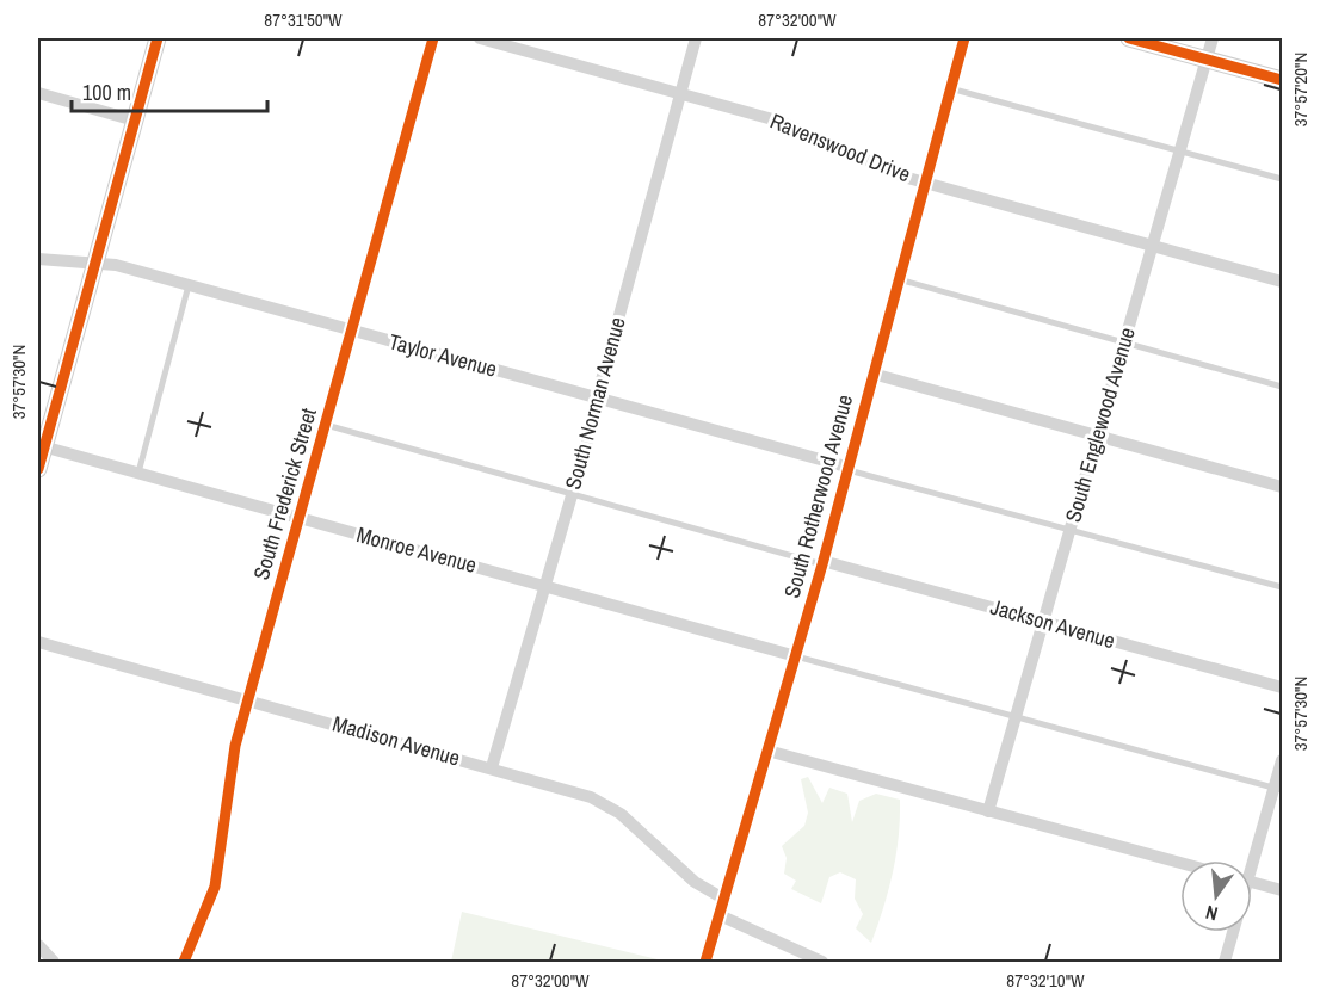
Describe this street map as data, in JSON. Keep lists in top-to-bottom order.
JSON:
{
  "streets": {
    "street": [
      "Ravenswood Drive",
      "Taylor Avenue",
      "South Norman Avenue",
      "South Englewood Avenue",
      "South Frederick Street",
      "South Rotherwood Avenue",
      "Monroe Avenue",
      "Jackson Avenue",
      "Madison Avenue"
    ]
  },
  "crossings": [
    ["Ravenswood Drive", "South Norman Avenue"],
    ["Ravenswood Drive", "South Englewood Avenue"],
    ["Ravenswood Drive", "South Rotherwood Avenue"],
    ["Taylor Avenue", "South Norman Avenue"],
    ["Taylor Avenue", "South Frederick Street"],
    ["Taylor Avenue", "South Rotherwood Avenue"],
    ["South Norman Avenue", "Monroe Avenue"],
    ["South Norman Avenue", "Madison Avenue"],
    ["South Englewood Avenue", "Jackson Avenue"],
    ["South Frederick Street", "Monroe Avenue"],
    ["South Frederick Street", "Madison Avenue"],
    ["South Rotherwood Avenue", "Monroe Avenue"],
    ["South Rotherwood Avenue", "Jackson Avenue"],
    ["South Rotherwood Avenue", "Madison Avenue"]
  ],
  "scale_bar": "100 m",
  "north": "bottom",
  "coordinates": [
    "87°31'50\"W",
    "87°32'00\"W",
    "37°57'20\"N",
    "37°57'30\"N",
    "87°32'10\"W"
  ]
}
